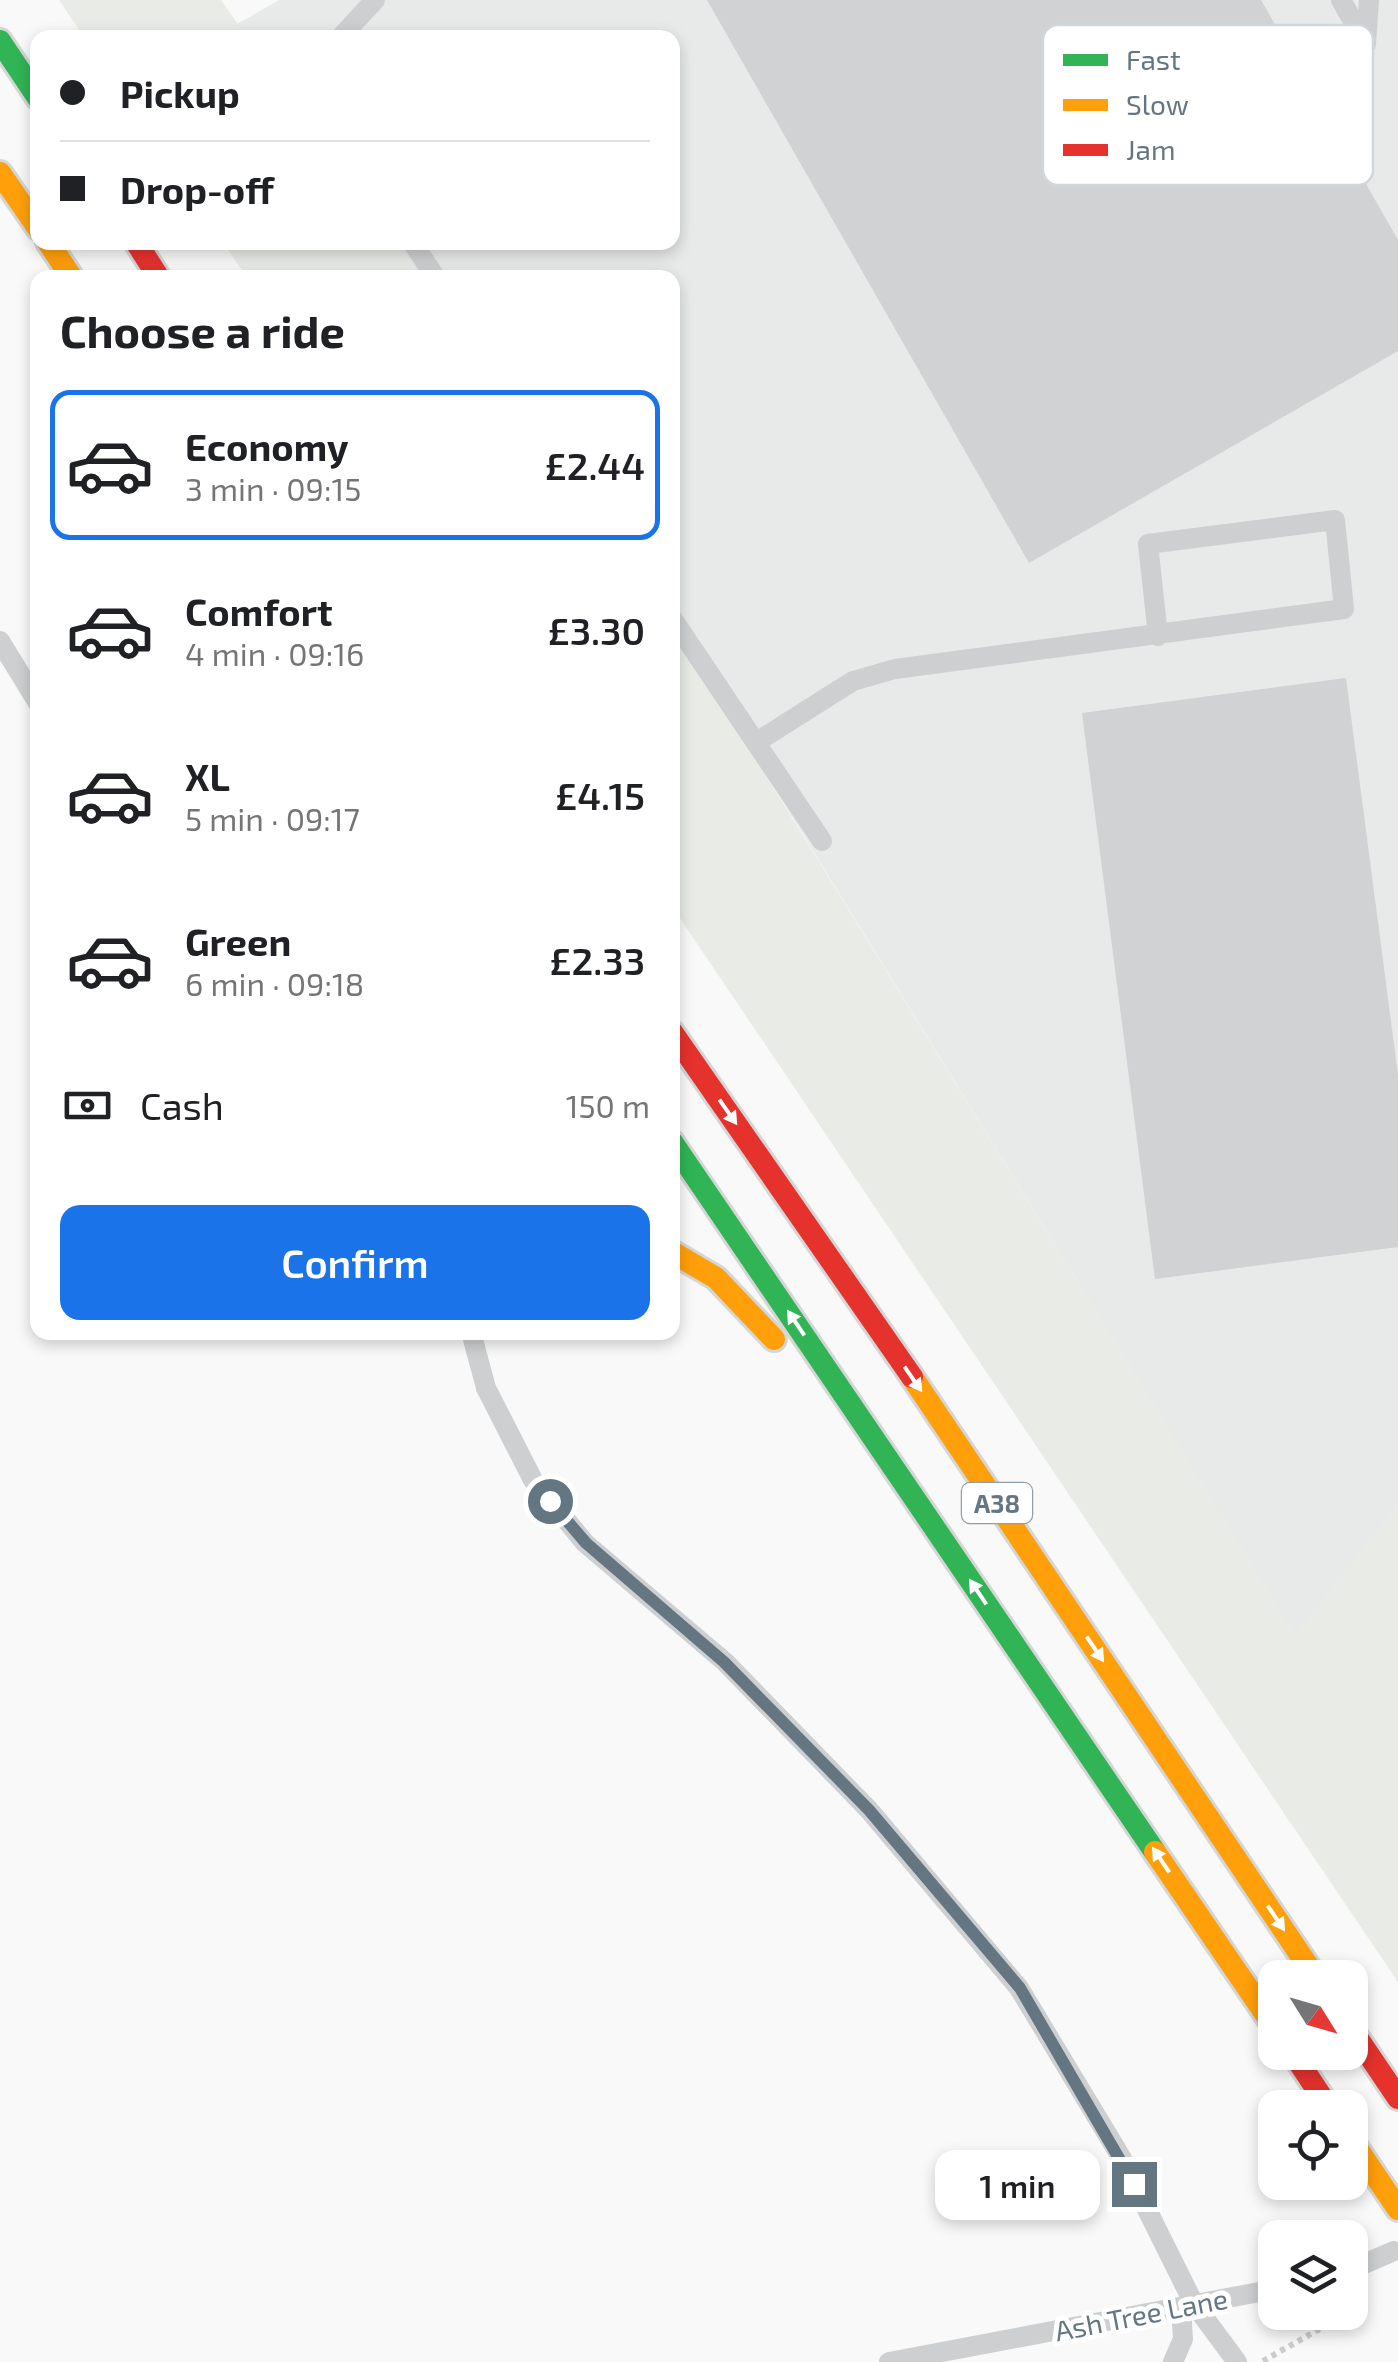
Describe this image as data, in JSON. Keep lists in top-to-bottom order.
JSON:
{
  "streets": {
    "highway": ["A38"],
    "lane": ["Ash Tree Lane"]
  },
  "legend": ["Fast", "Slow", "Jam"],
  "north": "bottom right",
  "page": {
    "banner": ["Pickup", "Drop-off"],
    "heading": "Choose a ride",
    "list": [
      {
        "name": "Economy",
        "note": "3 min · 09:15",
        "value": "£2.44"
      },
      {
        "name": "Comfort",
        "note": "4 min · 09:16",
        "value": "£3.30"
      },
      {
        "name": "XL",
        "note": "5 min · 09:17",
        "value": "£4.15"
      },
      {
        "name": "Green",
        "note": "6 min · 09:18",
        "value": "£2.33"
      }
    ],
    "pay": ["Cash", "150 m"],
    "buttons": "Confirm",
    "bubble": "1 min"
  }
}
